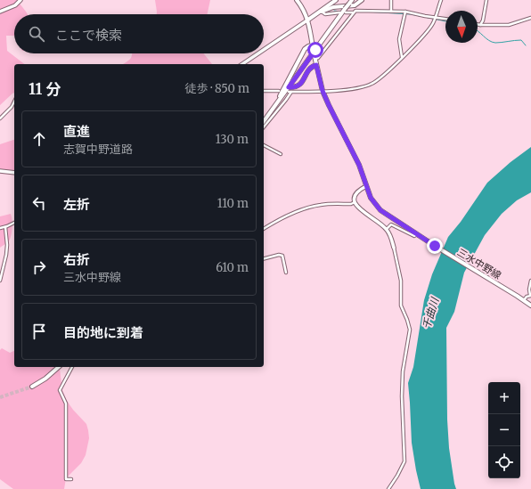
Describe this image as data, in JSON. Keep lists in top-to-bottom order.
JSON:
{
  "streets": {
    "main road": ["三水中野線"]
  },
  "water": ["千曲川"],
  "north": "bottom",
  "page": {
    "search": "ここで検索",
    "heading": ["11 分", "徒歩 · 850 m"],
    "list": [
      ["直進", "志賀中野道路", "130 m"],
      ["左折", "110 m"],
      ["右折", "三水中野線", "610 m"],
      "目的地に到着"
    ],
    "map_buttons": ["+", "−"]
  }
}
